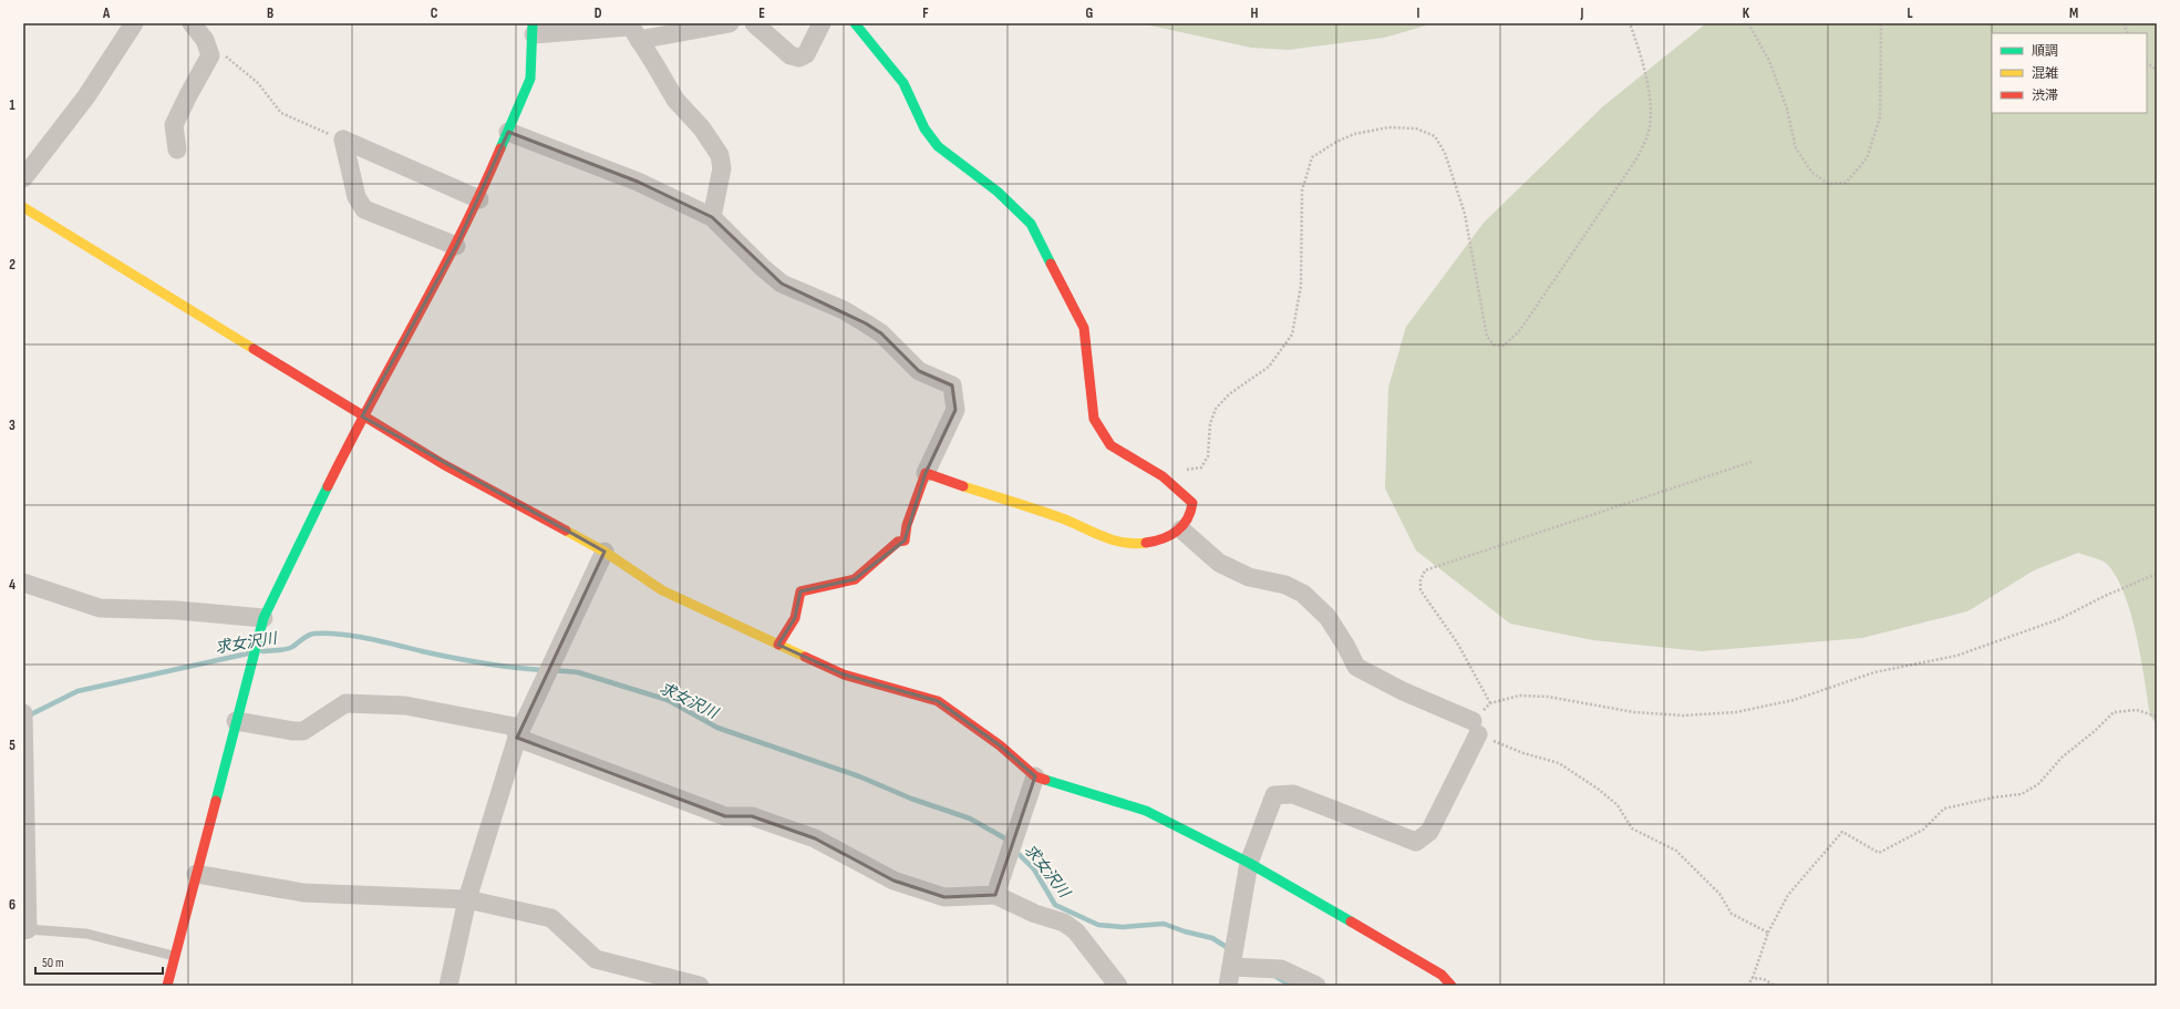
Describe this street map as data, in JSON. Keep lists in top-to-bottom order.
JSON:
{
  "water": ["求女沢川"],
  "legend": ["順調", "混雑", "渋滞"],
  "scale_bar": "50 m",
  "grid": {
    "columns": [
      "A",
      "B",
      "C",
      "D",
      "E",
      "F",
      "G",
      "H",
      "I",
      "J",
      "K",
      "L",
      "M"
    ],
    "rows": [
      "1",
      "2",
      "3",
      "4",
      "5",
      "6"
    ]
  }
}
